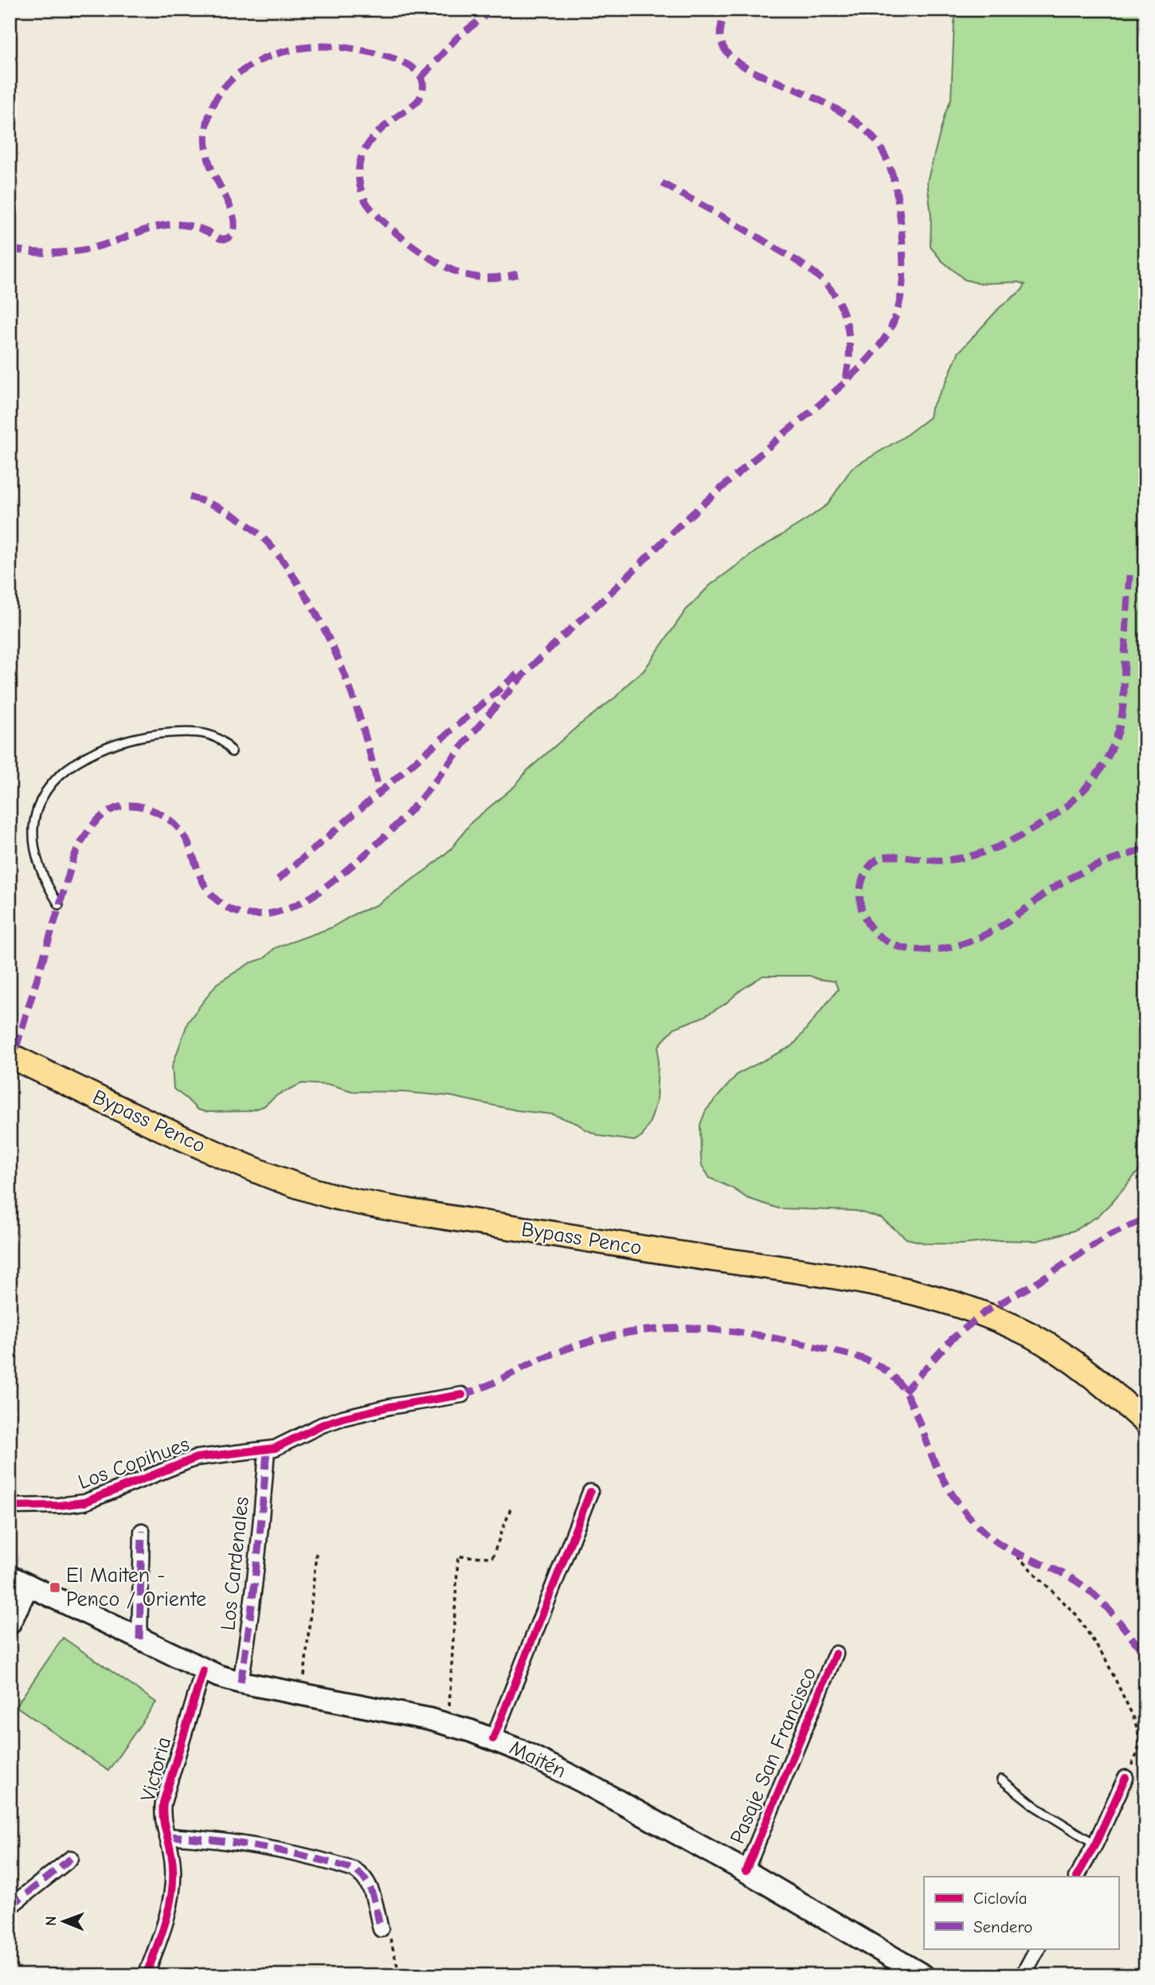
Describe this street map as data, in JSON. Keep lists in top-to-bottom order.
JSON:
{
  "streets": {
    "main road": ["Bypass Penco", "Maitén"],
    "street": [
      "Los Copihues",
      "Los Cardenales",
      "Pasaje San Francisco",
      "Victoria"
    ]
  },
  "crossings": [
    ["Los Copihues", "Los Cardenales"],
    ["Los Cardenales", "Maitén"],
    ["Pasaje San Francisco", "Maitén"],
    ["Maitén", "Victoria"]
  ],
  "places": {
    "transit": ["El Maiten - Penco / Oriente"]
  },
  "legend": ["Ciclovía", "Sendero"],
  "north": "left"
}
